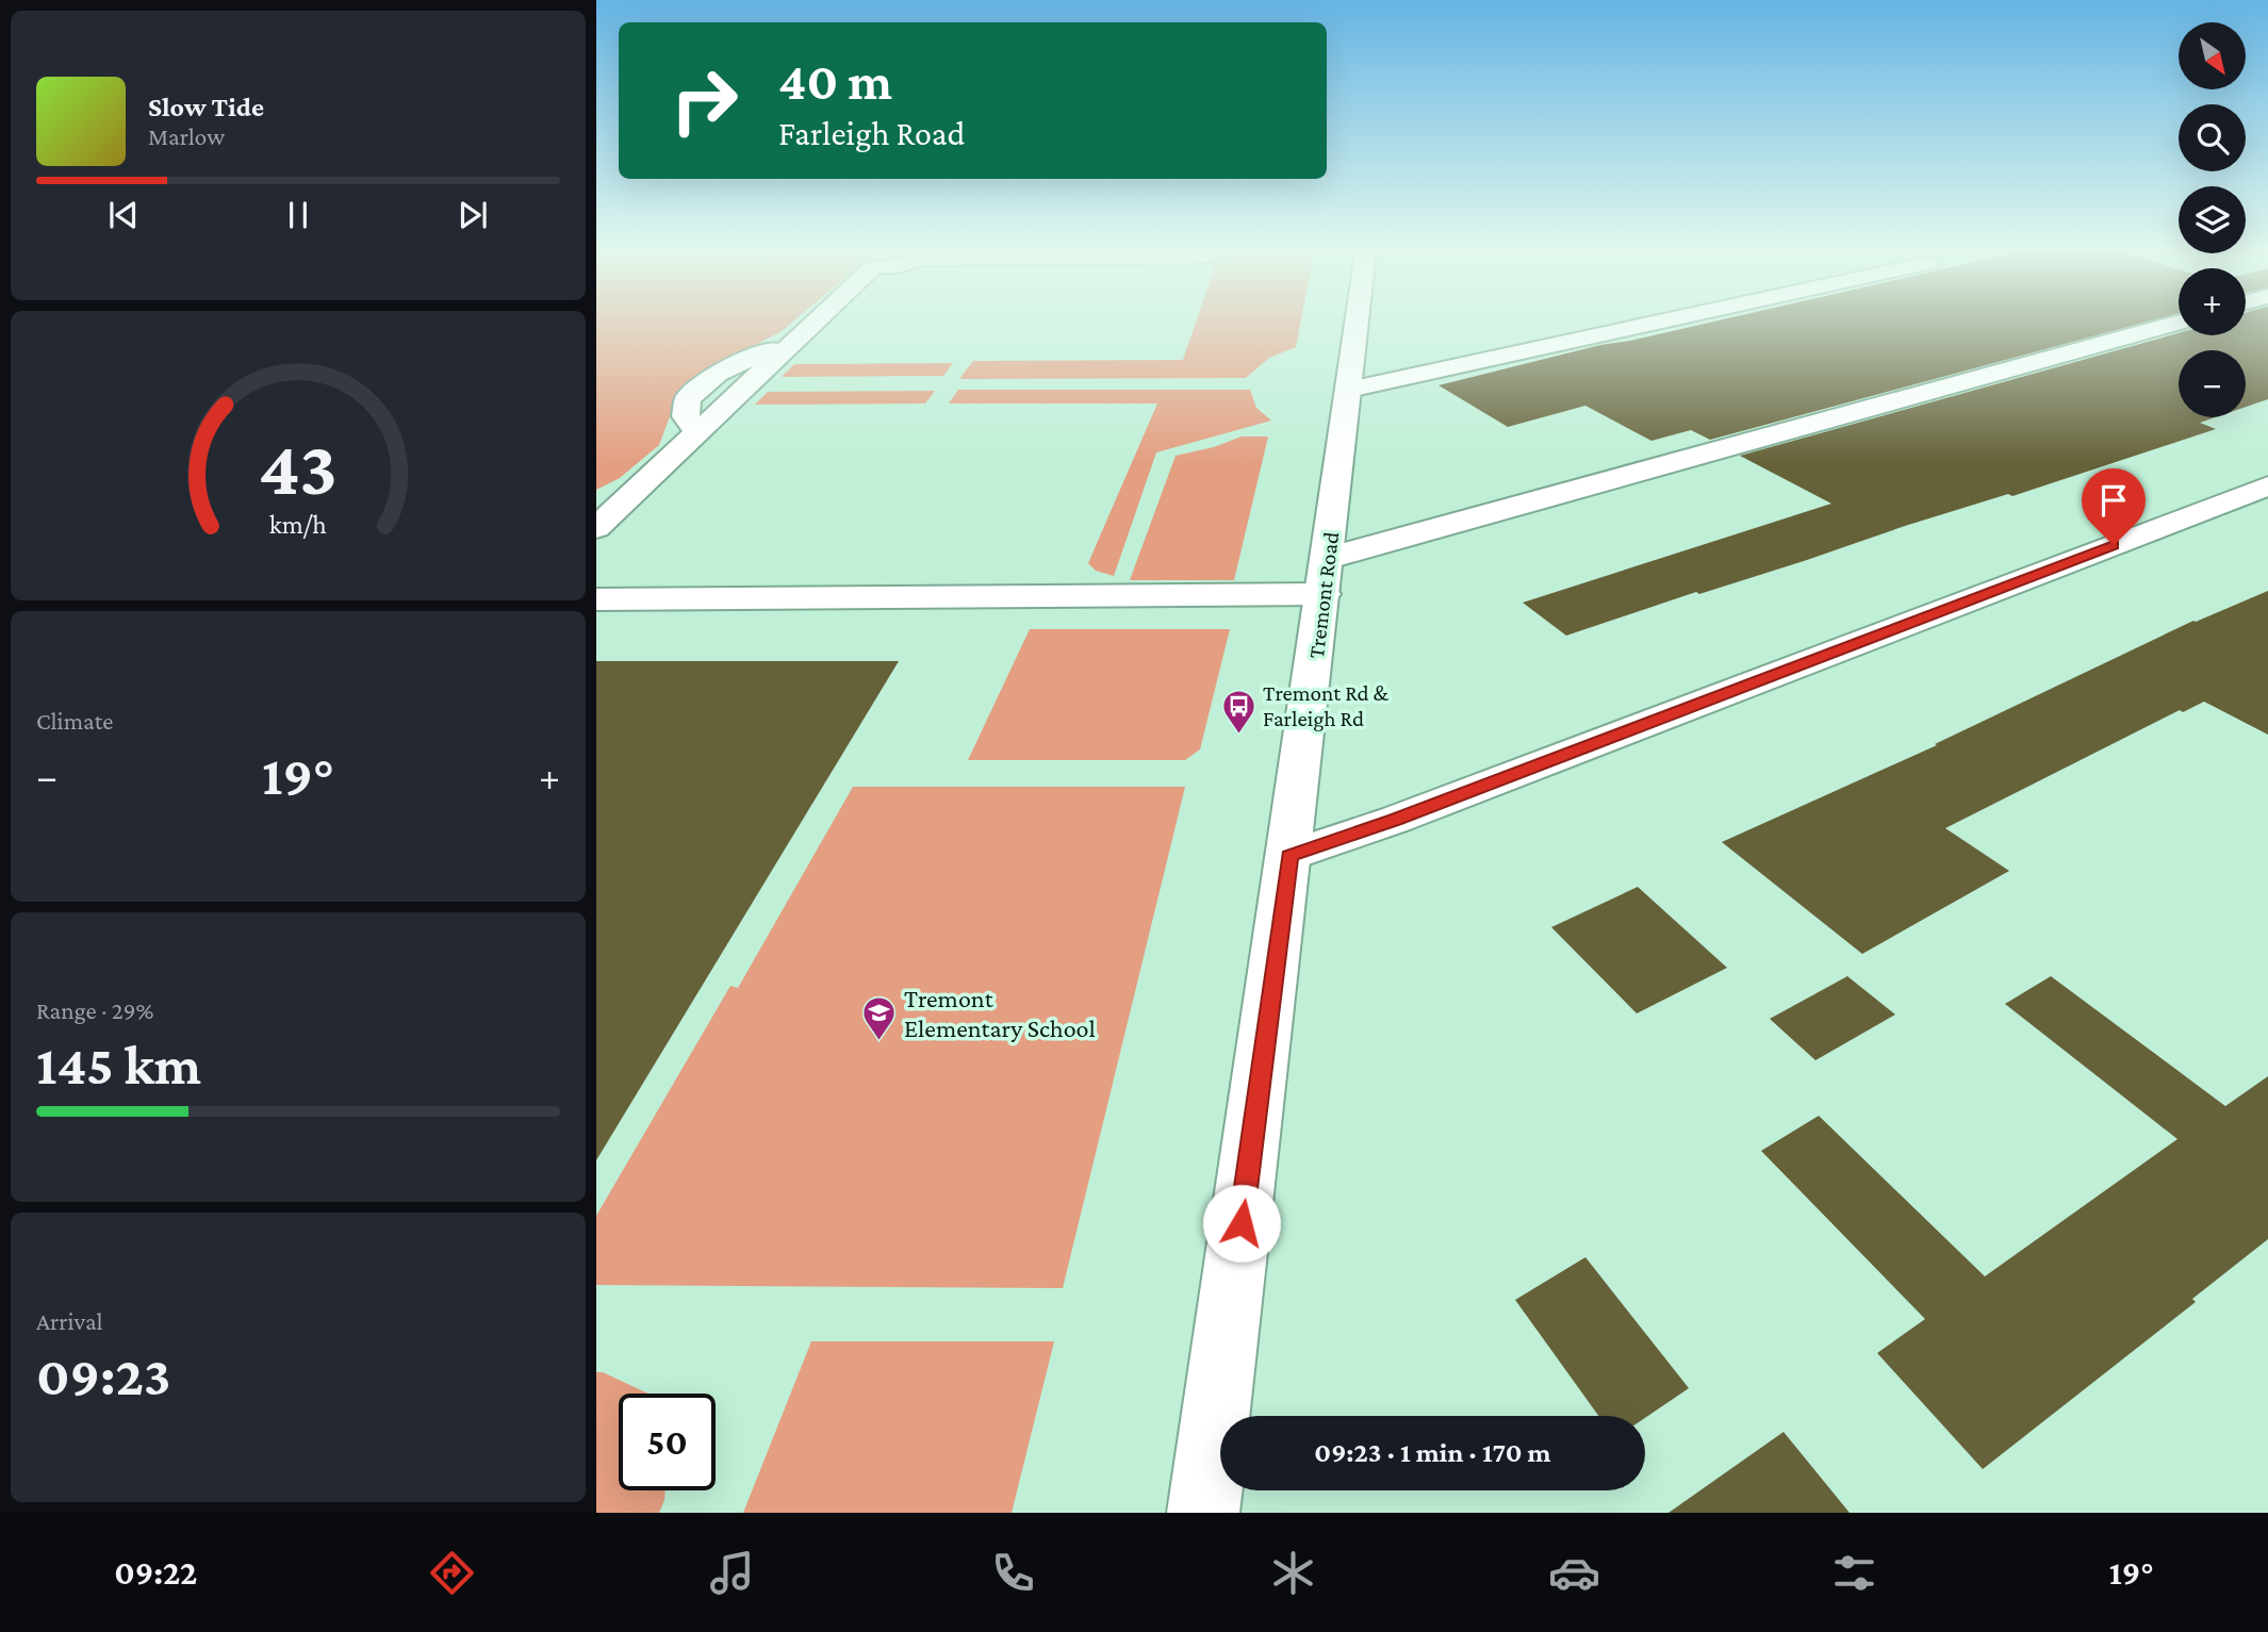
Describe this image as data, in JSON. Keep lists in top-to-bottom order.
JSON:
{
  "streets": {
    "main road": ["Tremont Road"]
  },
  "places": {
    "bus stop": ["Tremont Rd & Farleigh Rd"],
    "school or university": ["Tremont Elementary School"]
  },
  "north": "bottom right",
  "page": {
    "map_buttons": ["+", "−"],
    "turn": ["40 m", "Farleigh Road"],
    "song": ["Slow Tide", "Marlow"],
    "tile": [
      "Climate",
      ["Range · 29%", "145 km"],
      ["Arrival", "09:23"]
    ],
    "heat": ["−", "19°", "+"],
    "limit": "50",
    "trip": "09:23 · 1 min · 170 m",
    "tabs": ["09:22", "19°"],
    "gauge": ["43", "km/h"]
  }
}
